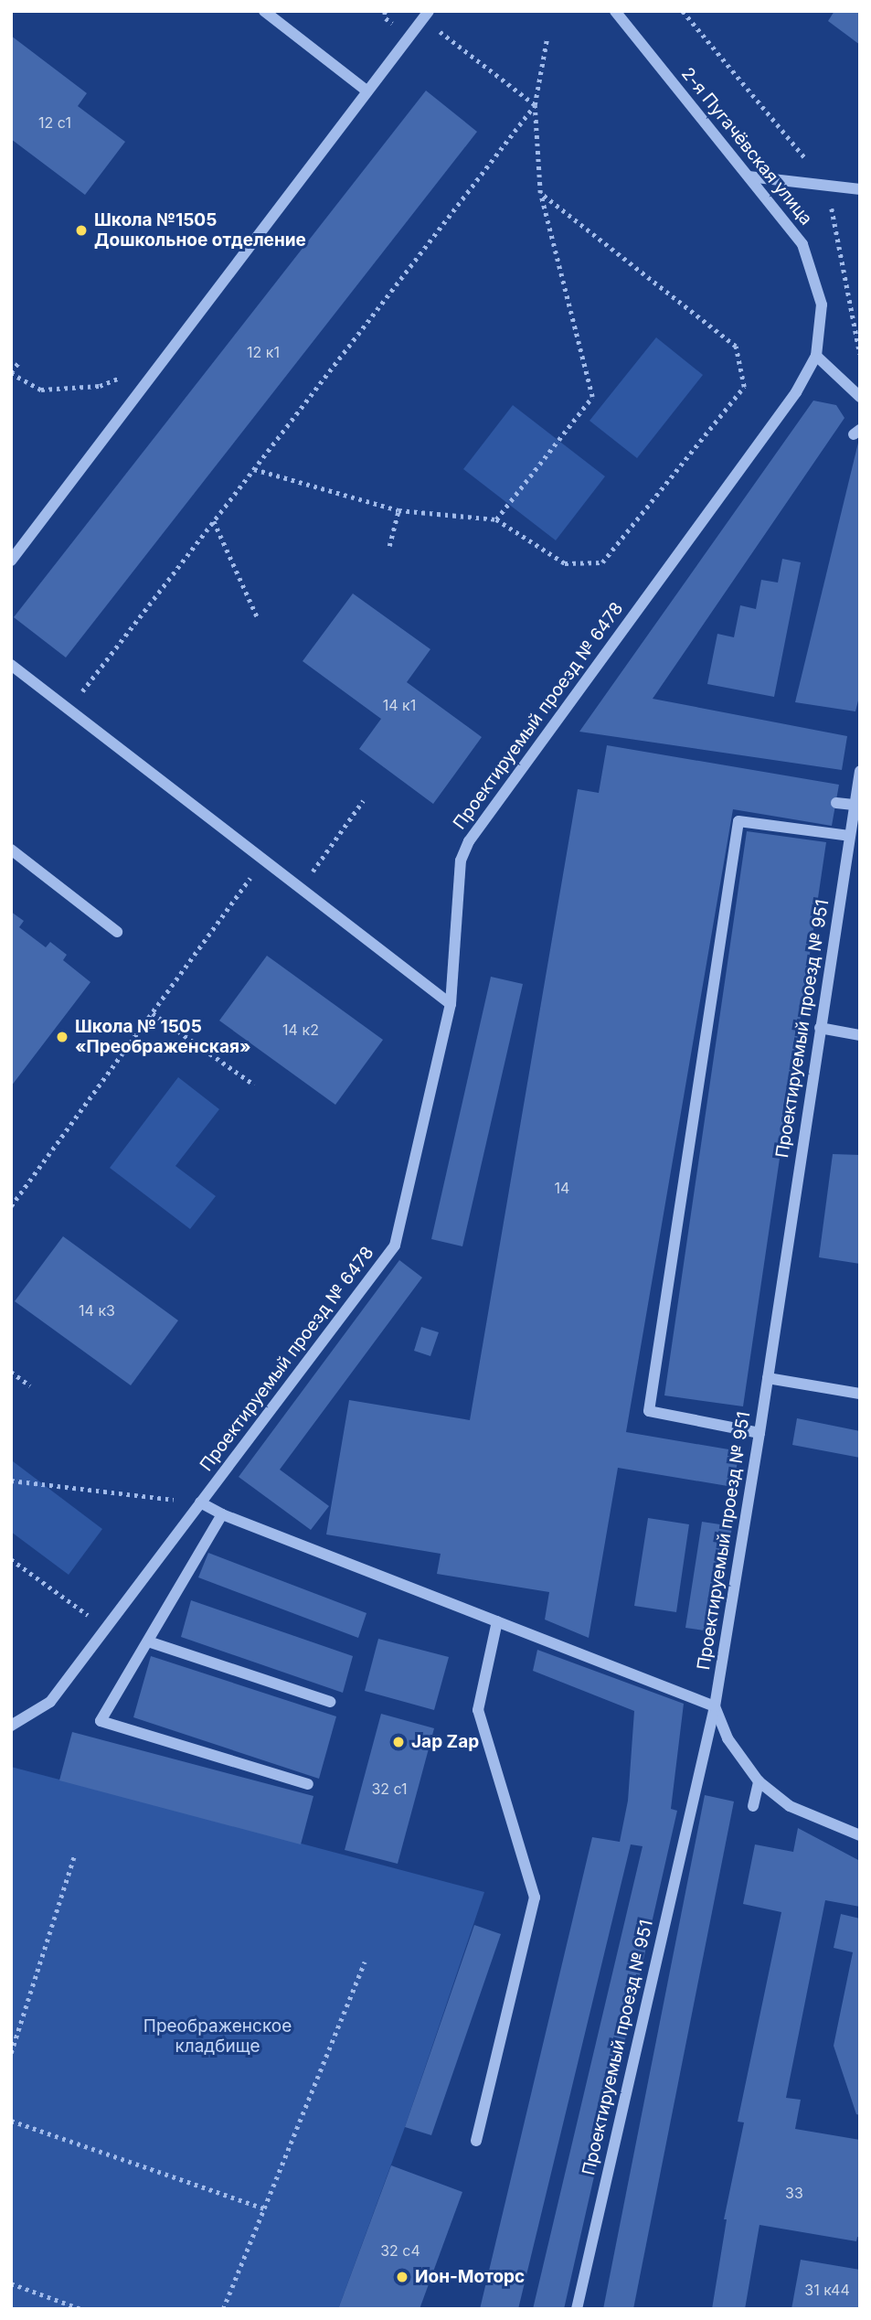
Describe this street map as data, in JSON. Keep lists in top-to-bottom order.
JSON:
{
  "streets": {
    "street": ["2-я Пугачёвская улица", "Проектируемый проезд № 6478", "Проектируемый проезд № 951"]
  },
  "crossings": [
    ["2-я Пугачёвская улица", "Проектируемый проезд № 6478"]
  ],
  "parks": ["Преображенское кладбище"],
  "places": [
    "Школа №1505 Дошкольное отделение",
    "Школа № 1505 «Преображенская»",
    "Jap Zap",
    "Ион-Моторс"
  ],
  "house_numbers": [
    "12 с1",
    "12 к1",
    "14 к1",
    "14 к2",
    "14",
    "14 к3",
    "32 с1",
    "33",
    "32 с4",
    "31 к44"
  ]
}
